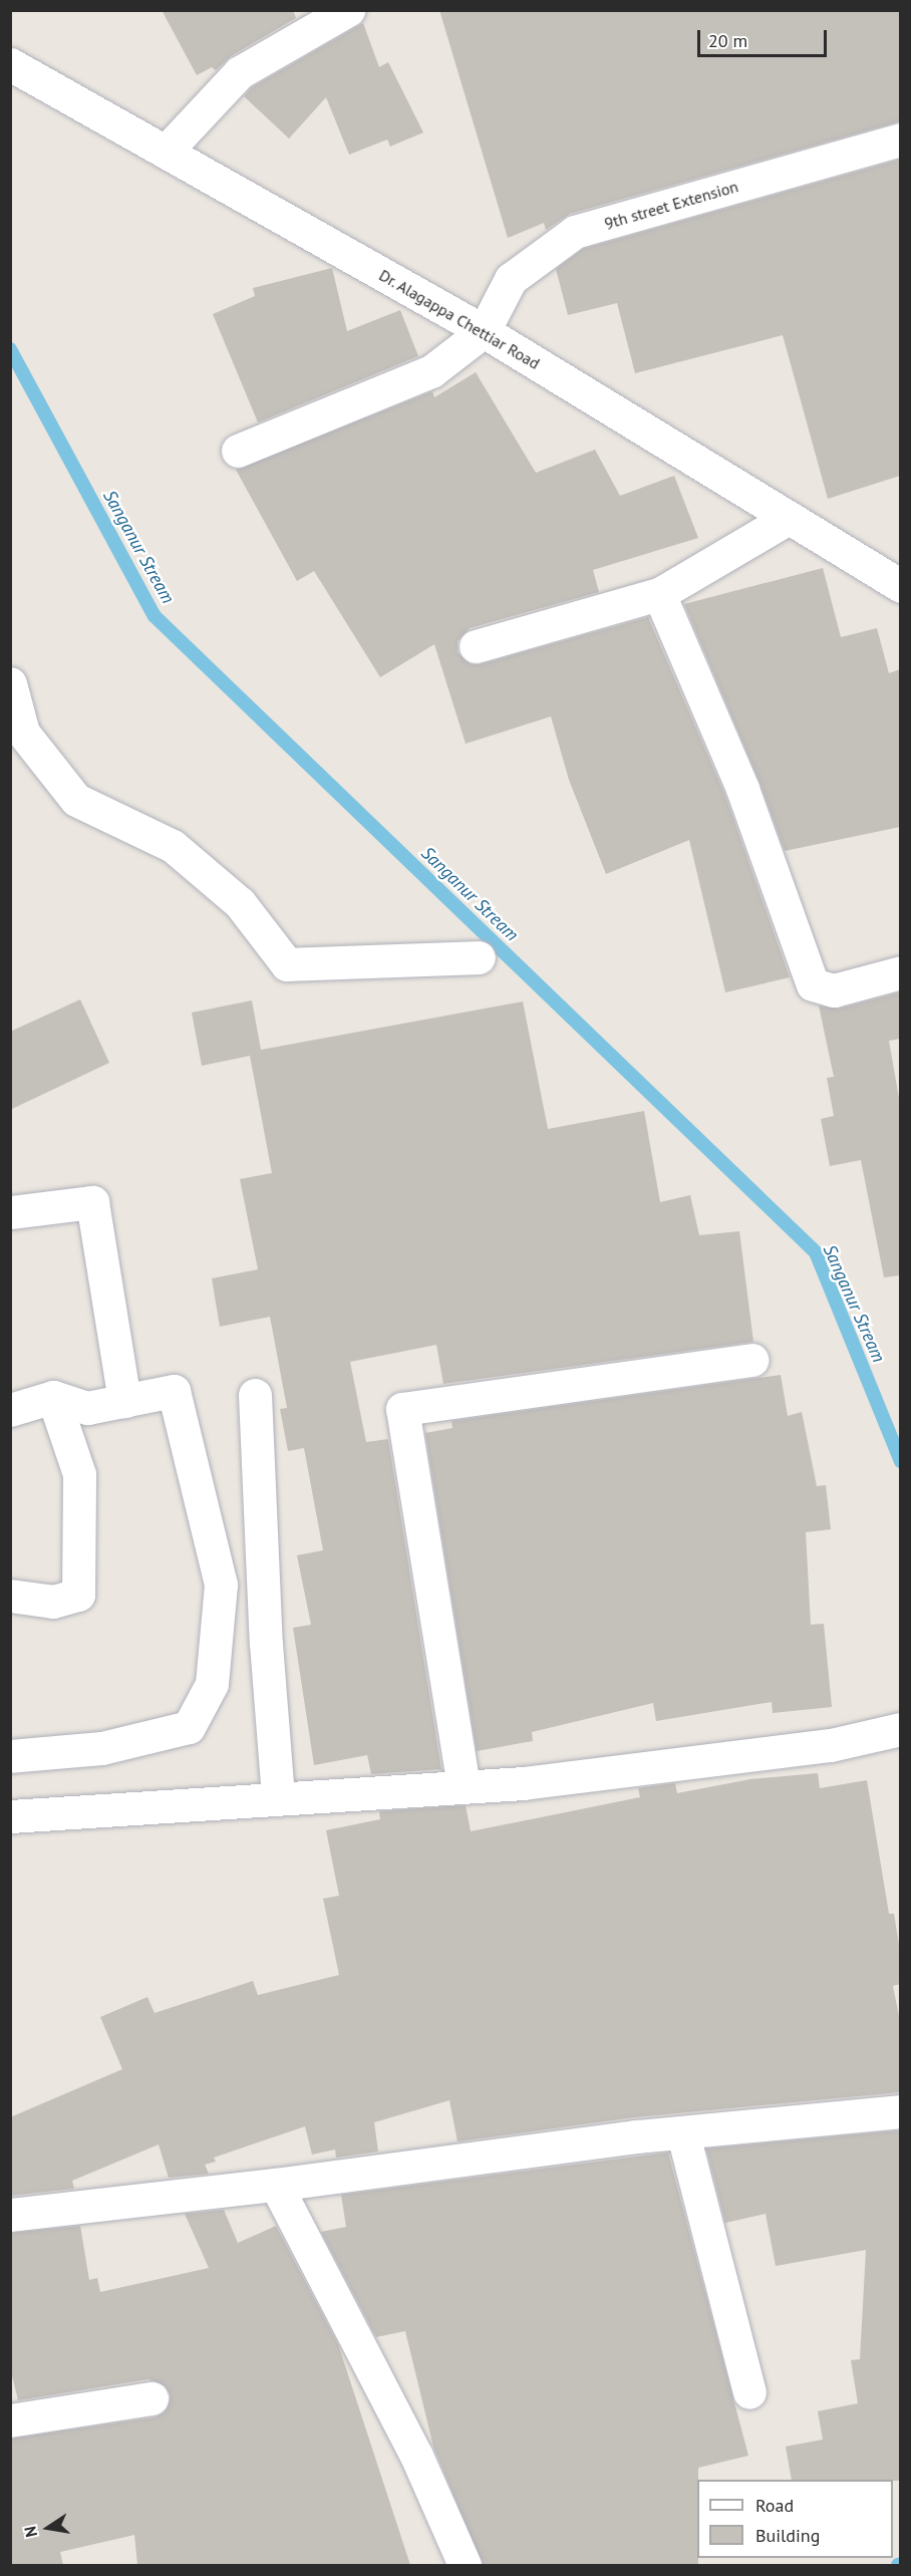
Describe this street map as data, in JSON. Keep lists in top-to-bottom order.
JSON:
{
  "streets": {
    "street": ["9th street Extension", "Dr. Alagappa Chettiar Road"]
  },
  "crossings": [
    ["9th street Extension", "Dr. Alagappa Chettiar Road"]
  ],
  "water": ["Sanganur Stream"],
  "legend": ["Road", "Building"],
  "scale_bar": "20 m",
  "north": "left"
}
